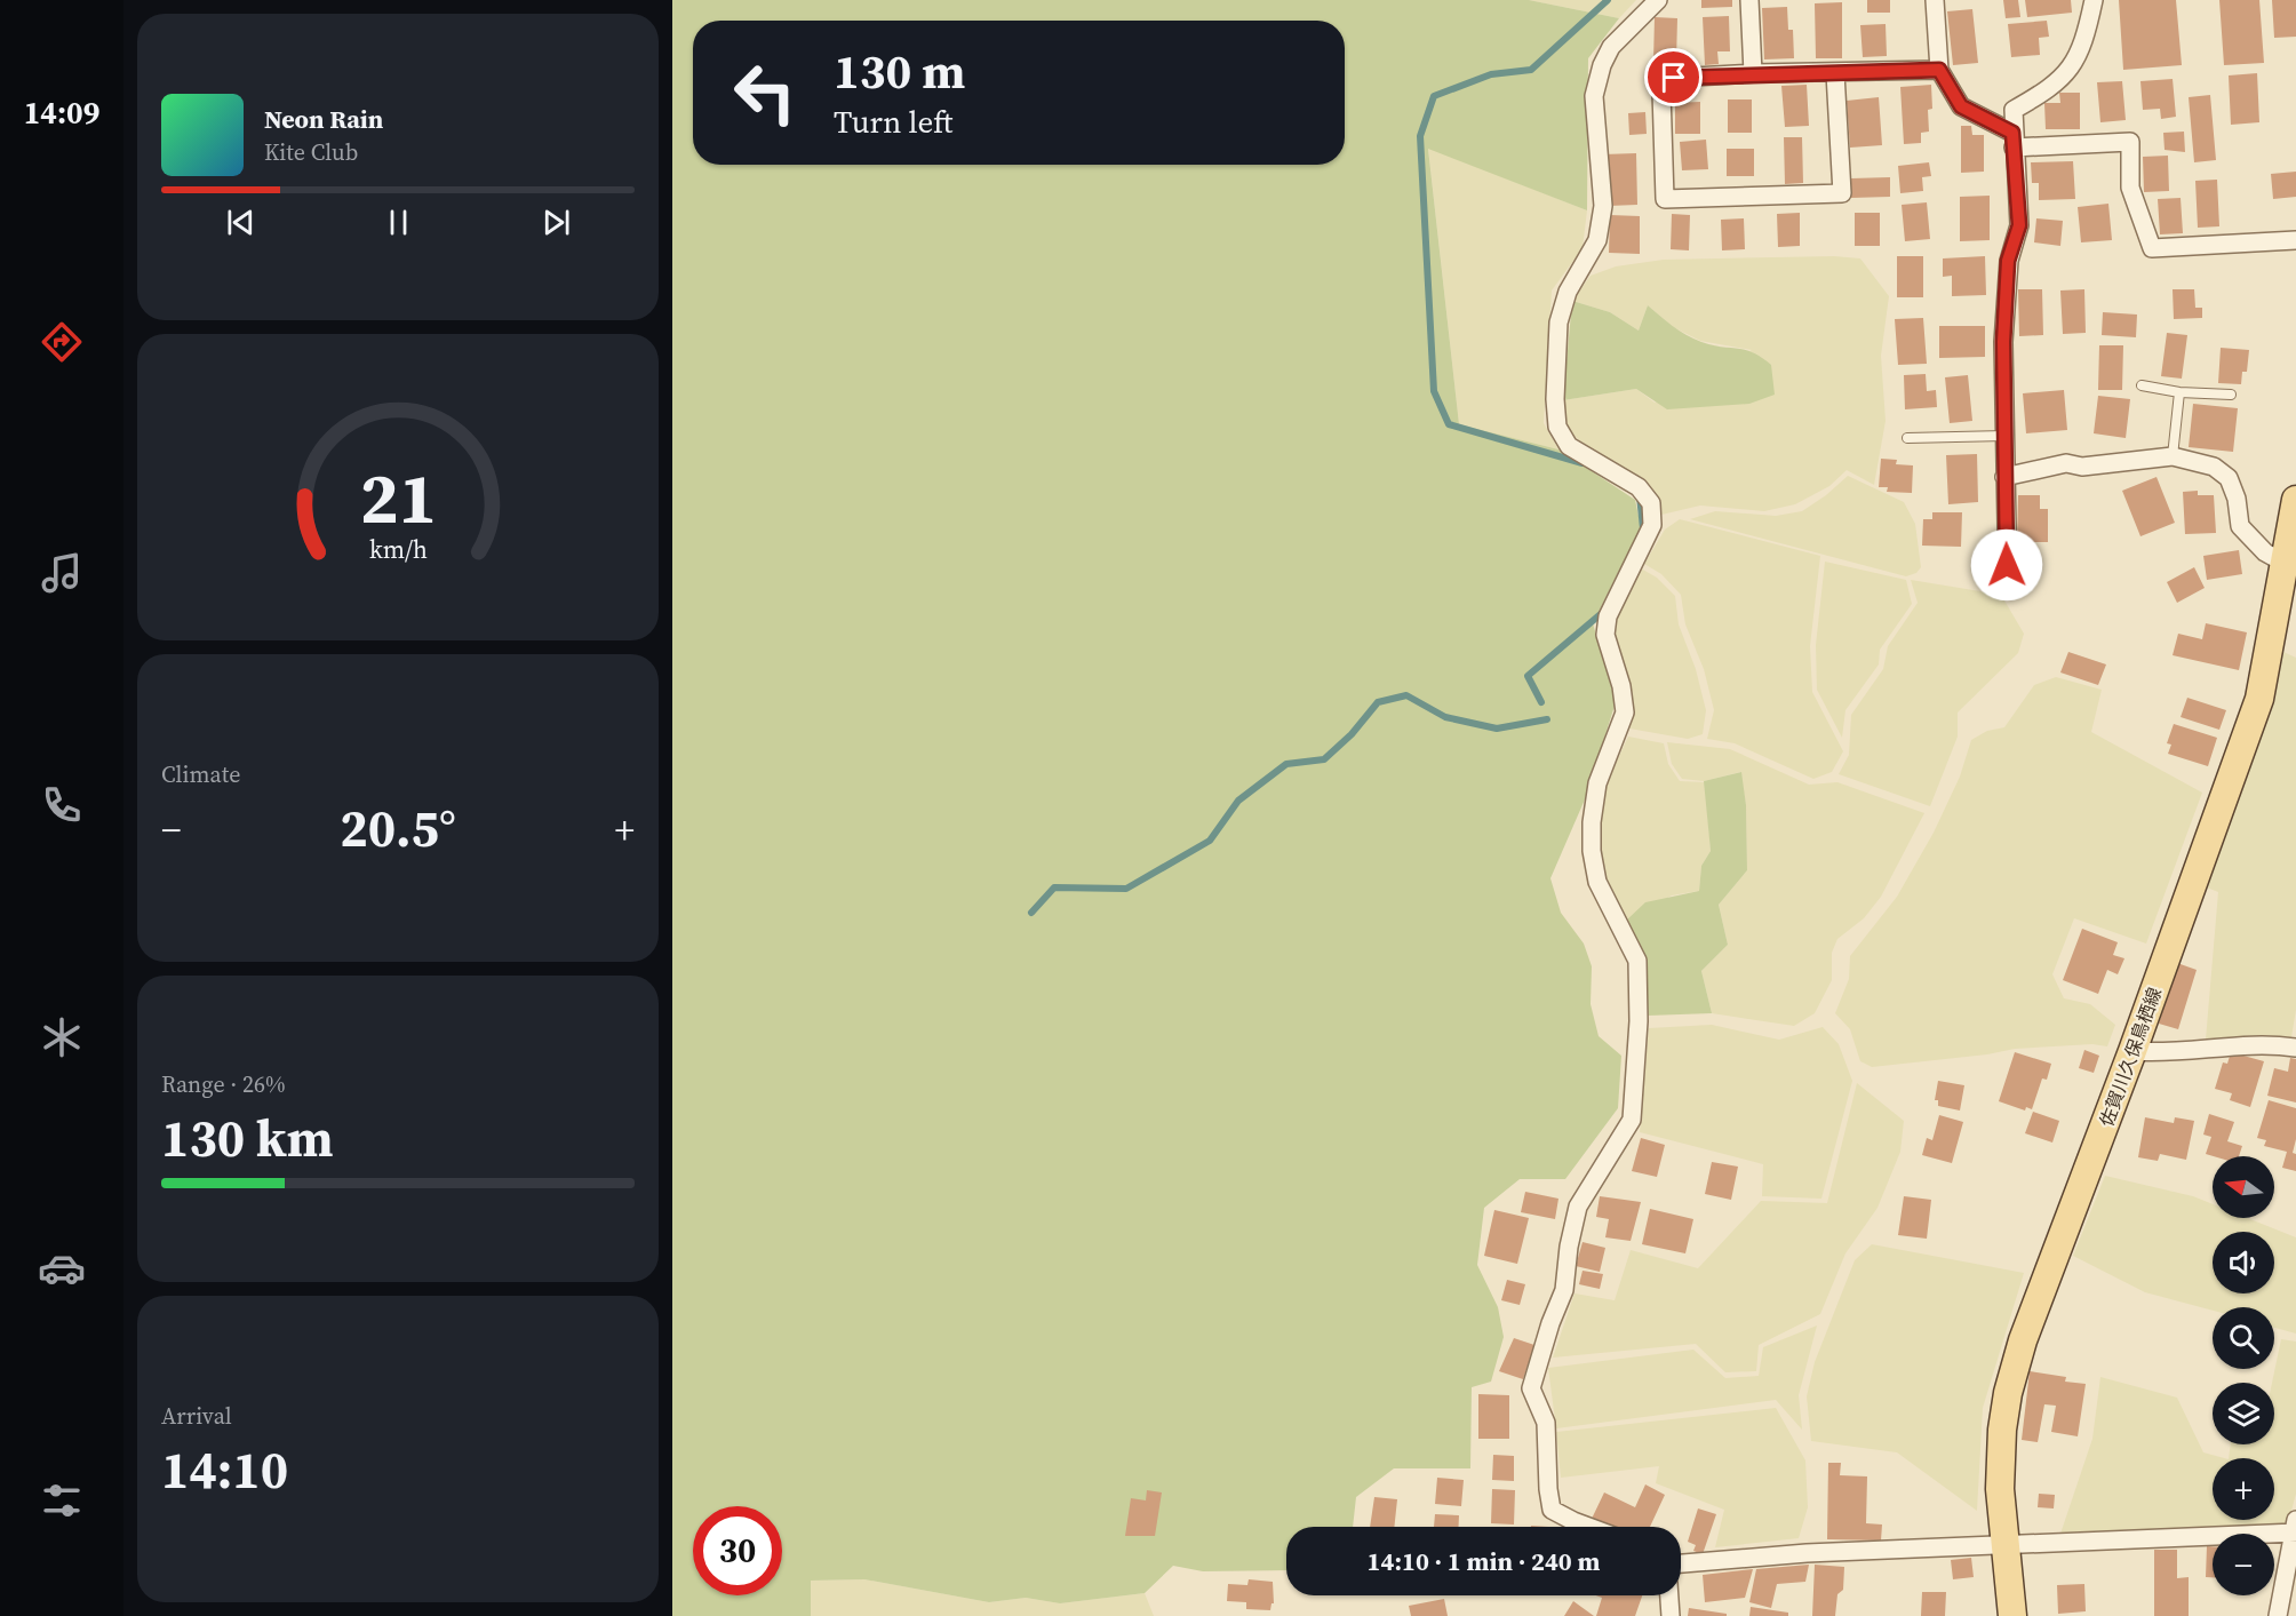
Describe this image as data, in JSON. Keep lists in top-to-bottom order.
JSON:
{
  "streets": {
    "main road": ["佐賀川久保鳥栖線"]
  },
  "north": "left",
  "page": {
    "tabs": "14:09",
    "turn": ["130 m", "Turn left"],
    "song": ["Neon Rain", "Kite Club"],
    "tile": [
      "Climate",
      ["Range · 26%", "130 km"],
      ["Arrival", "14:10"]
    ],
    "heat": ["−", "20.5°", "+"],
    "map_buttons": ["+", "−"],
    "limit": "30",
    "trip": "14:10 · 1 min · 240 m",
    "gauge": ["21", "km/h"]
  }
}
